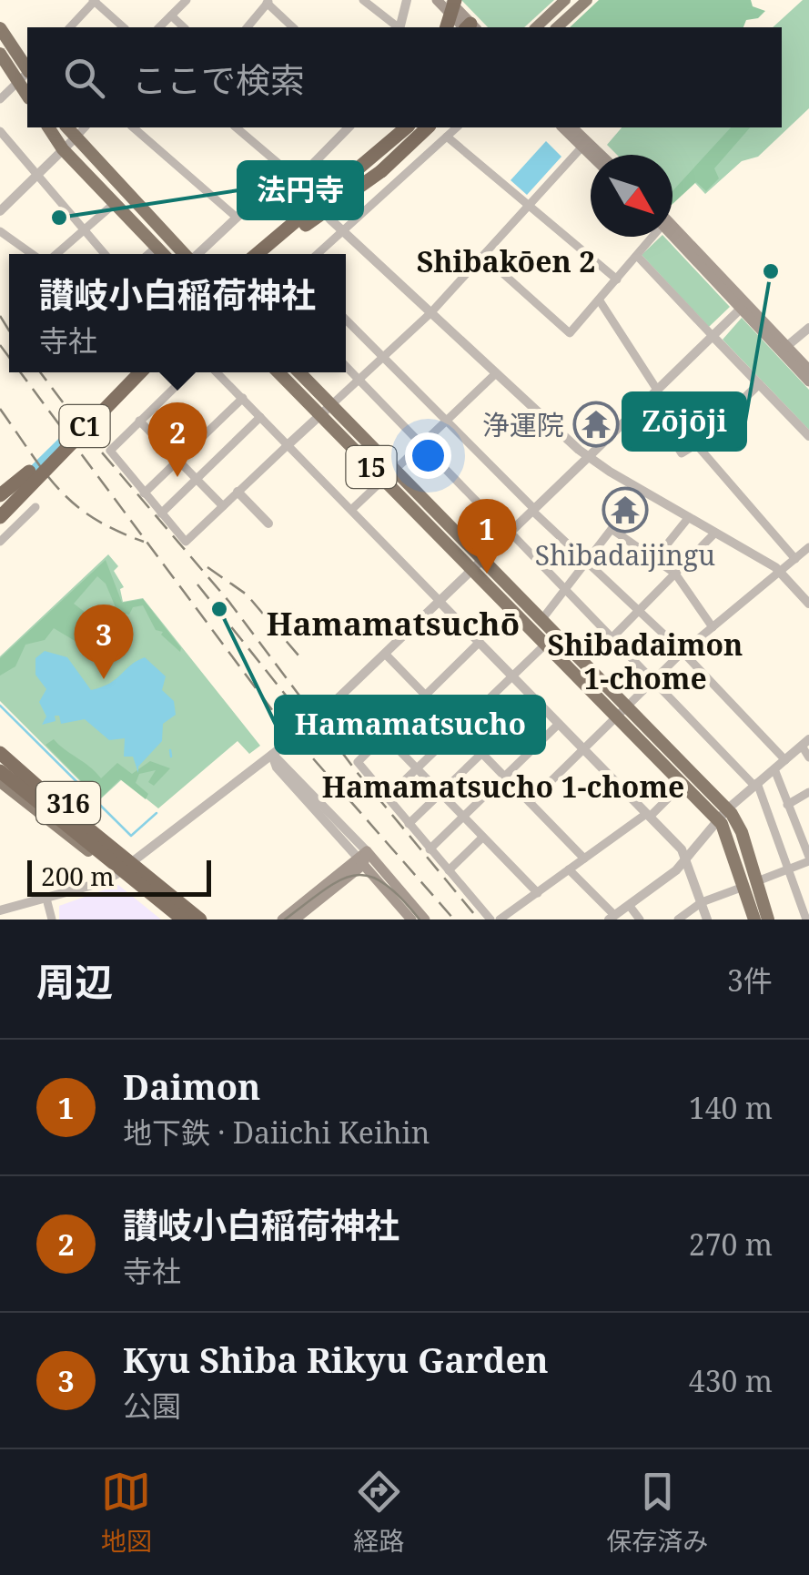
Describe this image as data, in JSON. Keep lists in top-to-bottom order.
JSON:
{
  "streets": {
    "highway": ["C1", "15"],
    "main road": ["316"]
  },
  "districts": [
    "Shibakōen 2",
    "Hamamatsuchō",
    "Shibadaimon 1-chome",
    "Hamamatsucho 1-chome"
  ],
  "places": {
    "other": ["法円寺", "Zōjōji", "Hamamatsucho"],
    "temple": ["浄運院", "Shibadaijingu"]
  },
  "scale_bar": "200 m",
  "north": "bottom right",
  "page": {
    "search": "ここで検索",
    "popup": ["讃岐小白稲荷神社", "寺社"],
    "pins": ["2", "1", "3"],
    "scale": "200 m",
    "heading": ["周辺", "3件"],
    "list": [
      {
        "mark": "1",
        "name": "Daimon",
        "note": "地下鉄 · Daiichi Keihin",
        "value": "140 m"
      },
      {
        "mark": "2",
        "name": "讃岐小白稲荷神社",
        "note": "寺社",
        "value": "270 m"
      },
      {
        "mark": "3",
        "name": "Kyu Shiba Rikyu Garden",
        "note": "公園",
        "value": "430 m"
      }
    ],
    "nav": ["地図", "経路", "保存済み"]
  }
}
